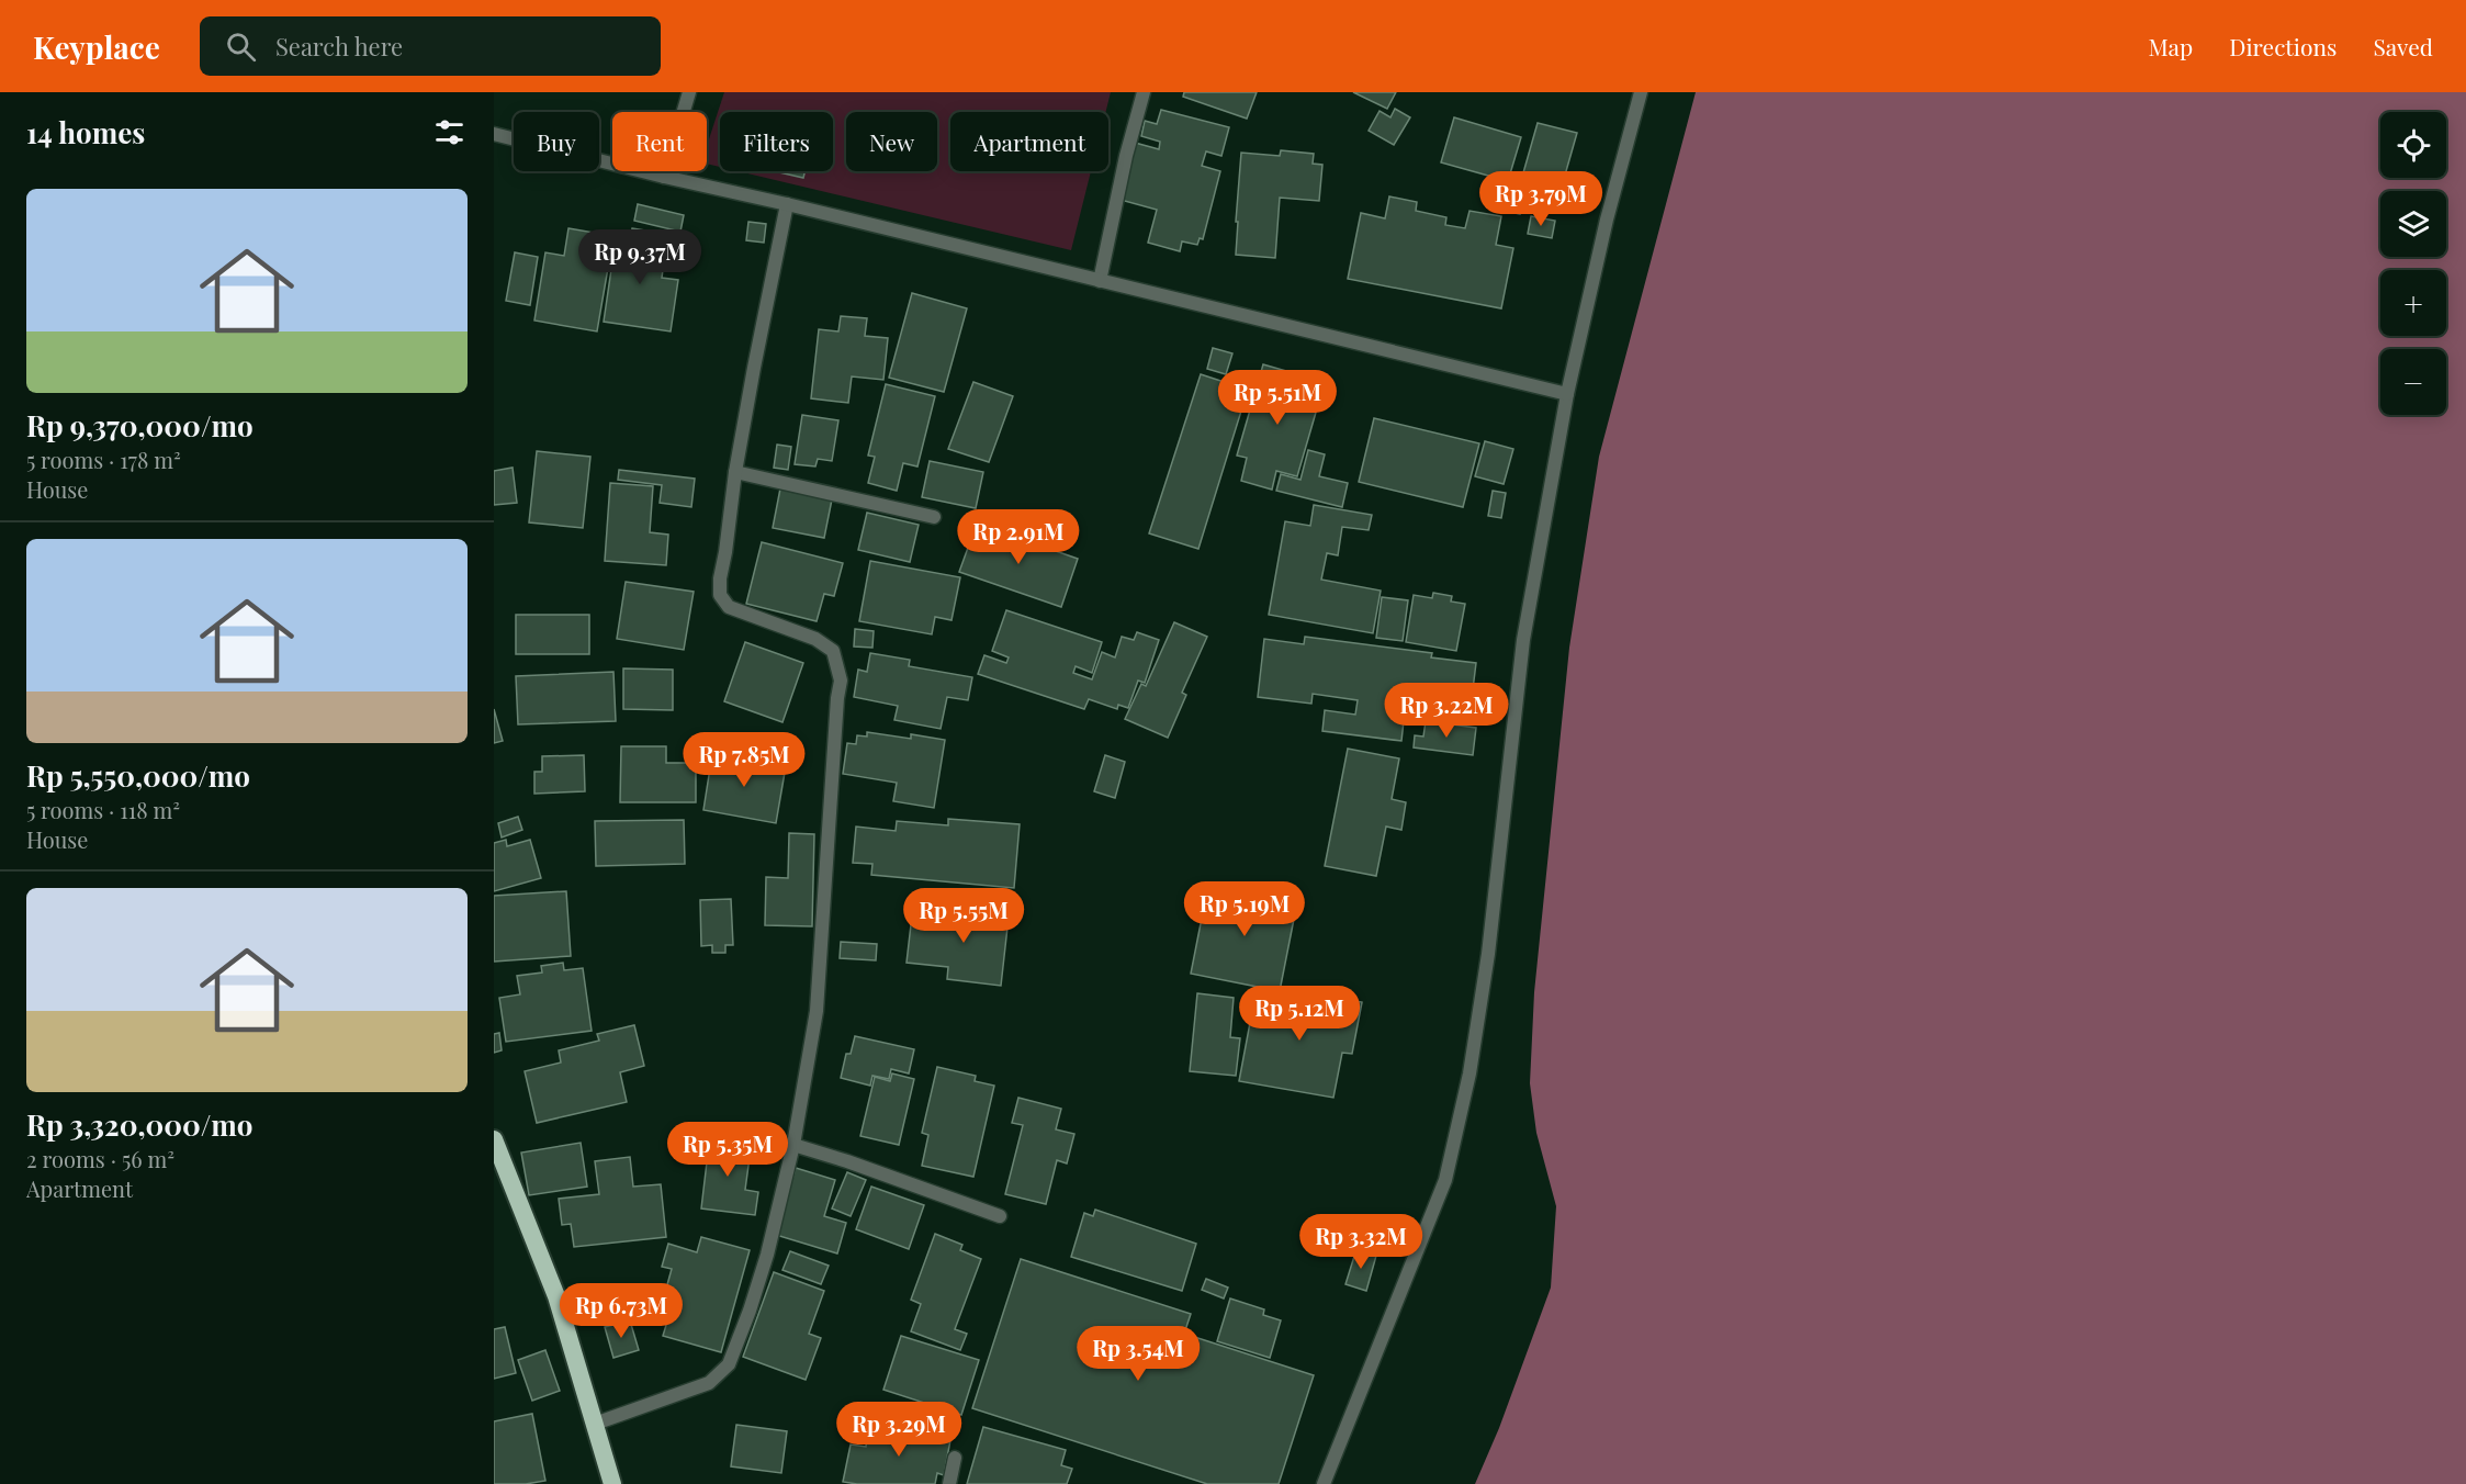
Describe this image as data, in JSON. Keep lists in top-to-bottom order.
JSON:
{
  "page": {
    "header": "Keyplace",
    "search": "Search here",
    "nav": ["Map", "Directions", "Saved"],
    "heading": "14 homes",
    "map_buttons": ["+", "−"],
    "chip": [
      "Buy",
      "Rent",
      "Filters",
      "New",
      "Apartment"
    ],
    "list": [
      {
        "name": "Rp 9,370,000/mo",
        "note": "5 rooms · 178 m² · House"
      },
      {
        "name": "Rp 5,550,000/mo",
        "note": "5 rooms · 118 m² · House"
      },
      {
        "name": "Rp 3,320,000/mo",
        "note": "2 rooms · 56 m² · Apartment"
      }
    ],
    "price": [
      "Rp 3.79M",
      "Rp 9.37M",
      "Rp 5.51M",
      "Rp 2.91M",
      "Rp 3.22M",
      "Rp 7.85M",
      "Rp 5.19M",
      "Rp 5.55M",
      "Rp 5.12M",
      "Rp 5.35M",
      "Rp 3.32M",
      "Rp 6.73M",
      "Rp 3.54M",
      "Rp 3.29M"
    ]
  }
}
